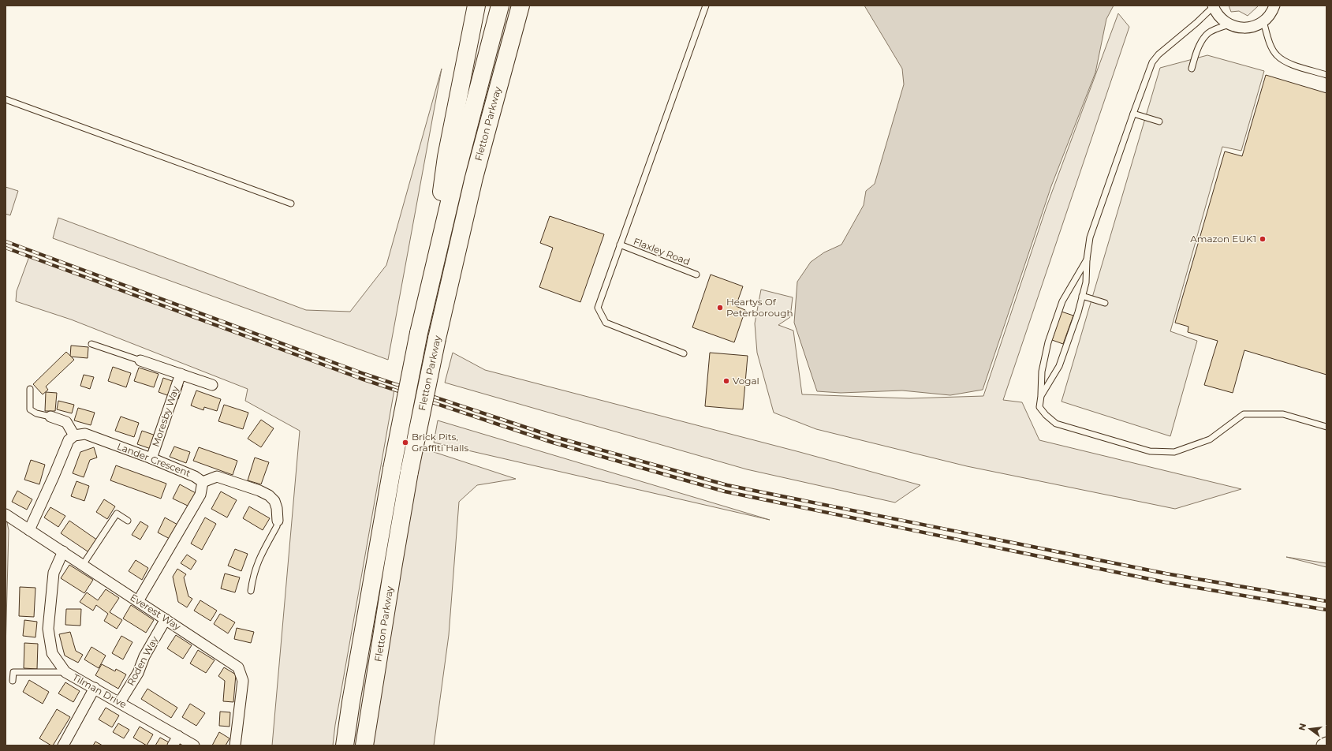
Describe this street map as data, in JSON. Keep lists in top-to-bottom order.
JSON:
{
  "streets": {
    "highway": ["Fletton Parkway"],
    "street": [
      "Moresby Way",
      "Lander Crescent",
      "Everest Way",
      "Roden Way",
      "Tilman Drive"
    ],
    "lane": ["Flaxley Road"]
  },
  "crossings": [
    ["Moresby Way", "Lander Crescent"],
    ["Everest Way", "Roden Way"],
    ["Everest Way", "Tilman Drive"],
    ["Roden Way", "Tilman Drive"]
  ],
  "places": [
    "Amazon EUK1",
    "Heartys Of Peterborough",
    "Vogal",
    "Brick Pits, Graffiti Halls"
  ],
  "north": "left"
}
